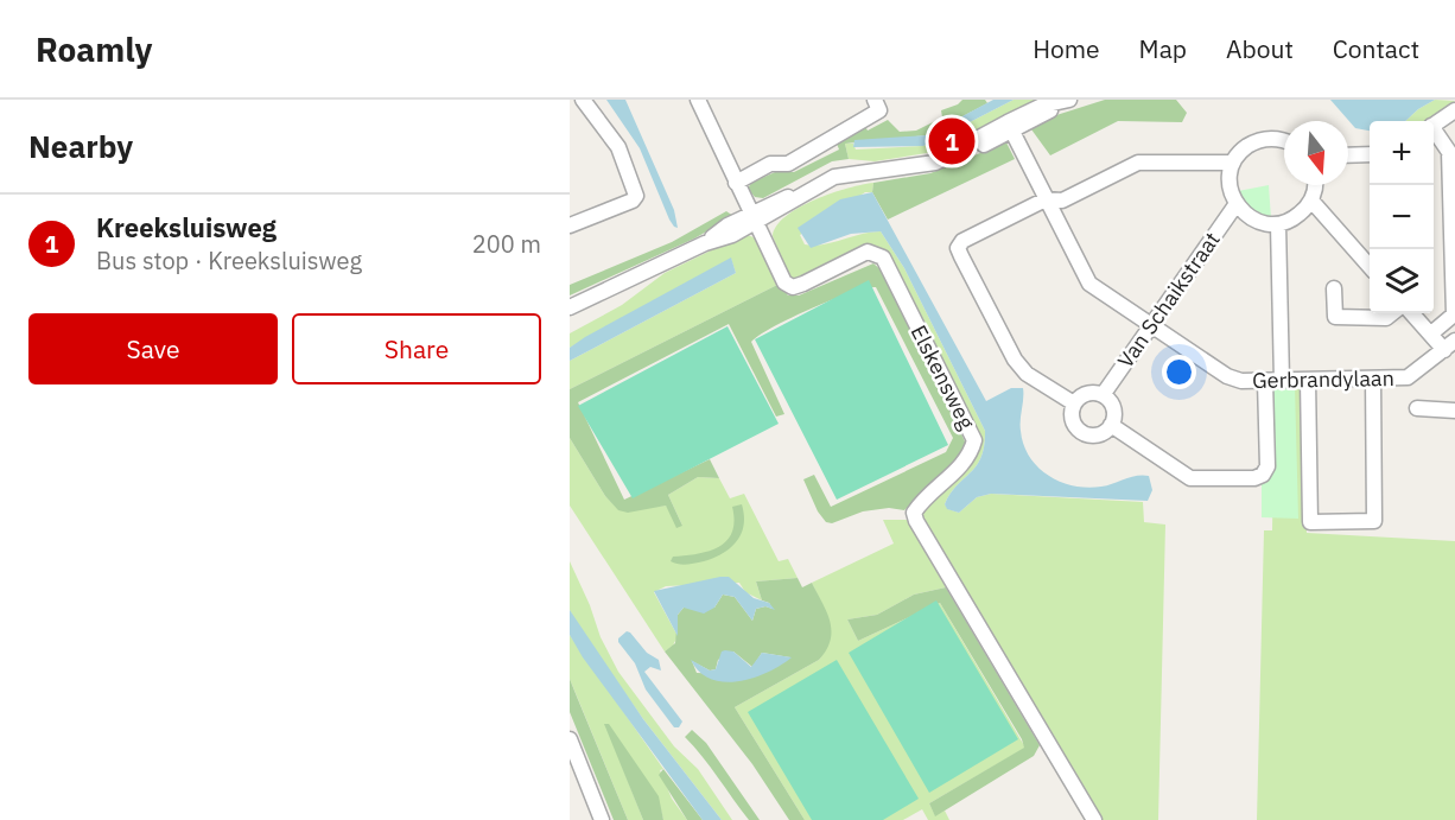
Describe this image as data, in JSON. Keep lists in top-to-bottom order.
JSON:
{
  "streets": {
    "street": ["Van Schaikstraat", "Elskensweg", "Gerbrandylaan"]
  },
  "crossings": [
    ["Van Schaikstraat", "Gerbrandylaan"]
  ],
  "north": "bottom",
  "page": {
    "header": "Roamly",
    "nav": [
      "Home",
      "Map",
      "About",
      "Contact"
    ],
    "heading": "Nearby",
    "pins": "1",
    "map_buttons": ["+", "−"],
    "list": [
      {
        "mark": "1",
        "name": "Kreeksluisweg",
        "note": "Bus stop · Kreeksluisweg",
        "value": "200 m"
      }
    ],
    "buttons": ["Save", "Share"]
  }
}
